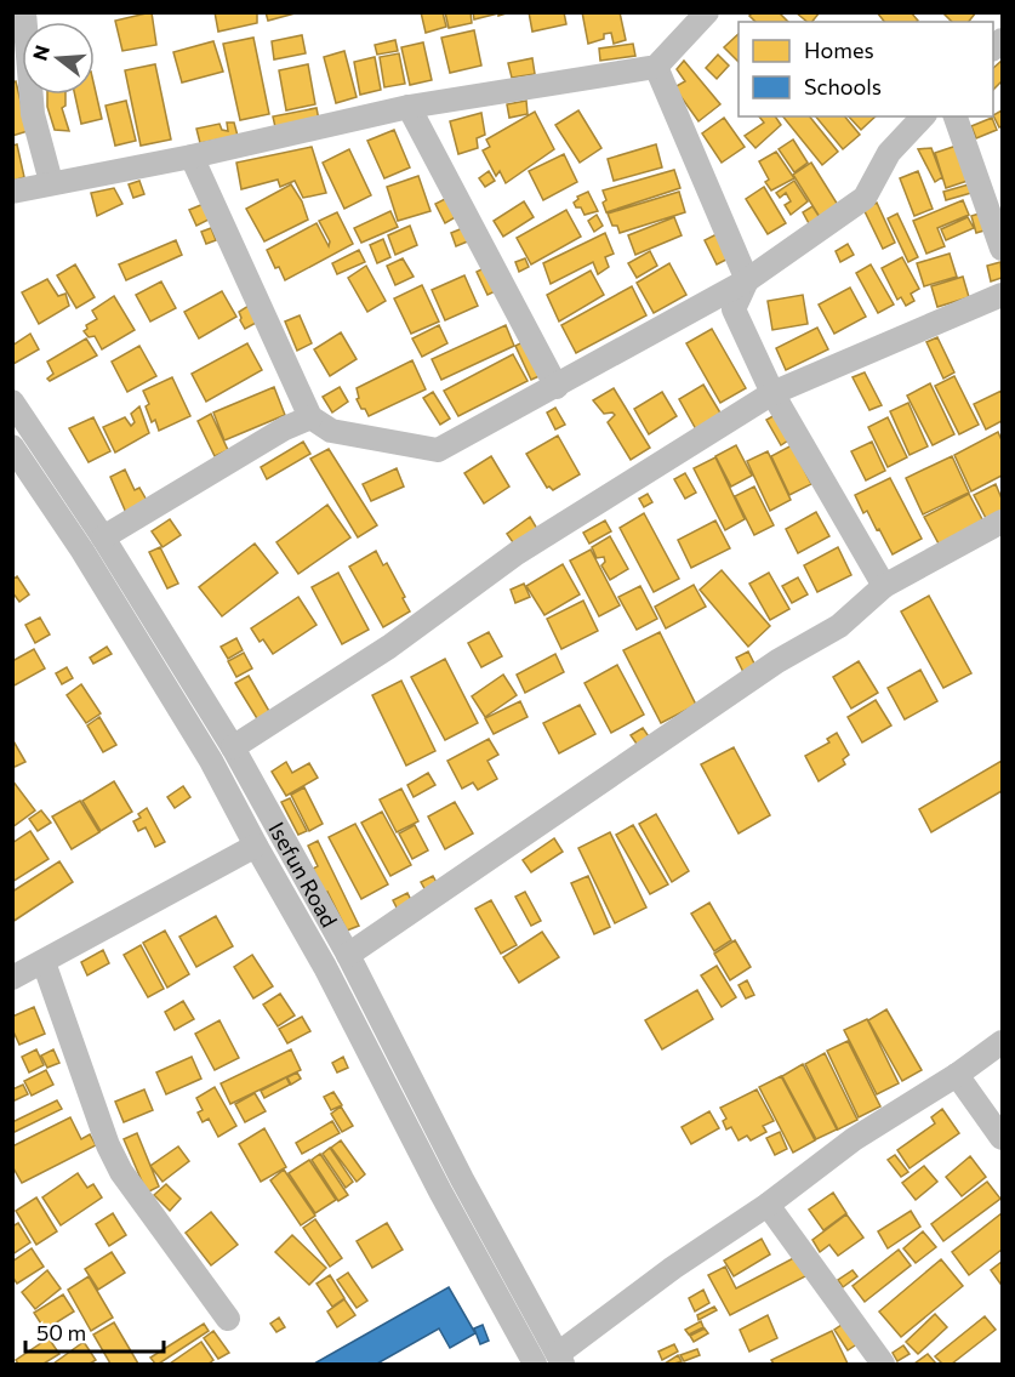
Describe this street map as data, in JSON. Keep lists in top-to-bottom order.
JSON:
{
  "streets": {
    "street": ["Isefun Road"]
  },
  "legend": ["Homes", "Schools"],
  "scale_bar": "50 m",
  "north": "left"
}
